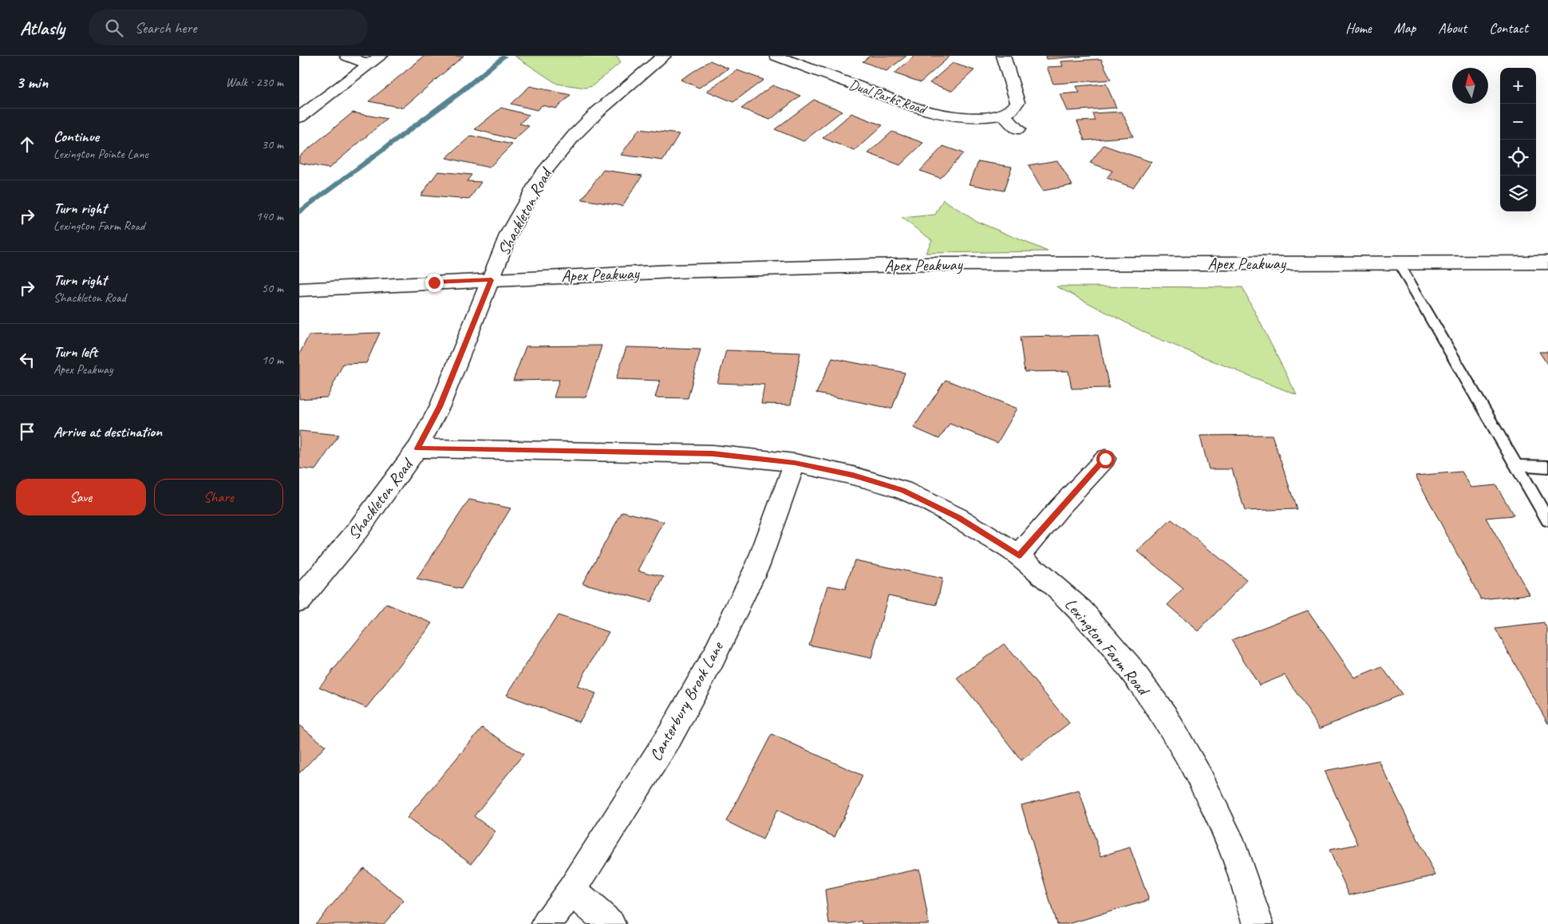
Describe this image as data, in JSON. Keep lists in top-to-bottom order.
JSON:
{
  "streets": {
    "street": [
      "Dual Parks Road",
      "Shackleton Road",
      "Apex Peakway",
      "Lexington Farm Road",
      "Canterbury Brook Lane"
    ]
  },
  "crossings": [
    ["Shackleton Road", "Apex Peakway"],
    ["Shackleton Road", "Lexington Farm Road"],
    ["Lexington Farm Road", "Canterbury Brook Lane"]
  ],
  "north": "top",
  "page": {
    "header": "Atlasly",
    "search": "Search here",
    "nav": [
      "Home",
      "Map",
      "About",
      "Contact"
    ],
    "heading": ["3 min", "Walk · 230 m"],
    "map_buttons": ["+", "−"],
    "list": [
      ["Continue", "Lexington Pointe Lane", "30 m"],
      ["Turn right", "Lexington Farm Road", "140 m"],
      ["Turn right", "Shackleton Road", "50 m"],
      ["Turn left", "Apex Peakway", "10 m"],
      "Arrive at destination"
    ],
    "buttons": ["Save", "Share"]
  }
}
